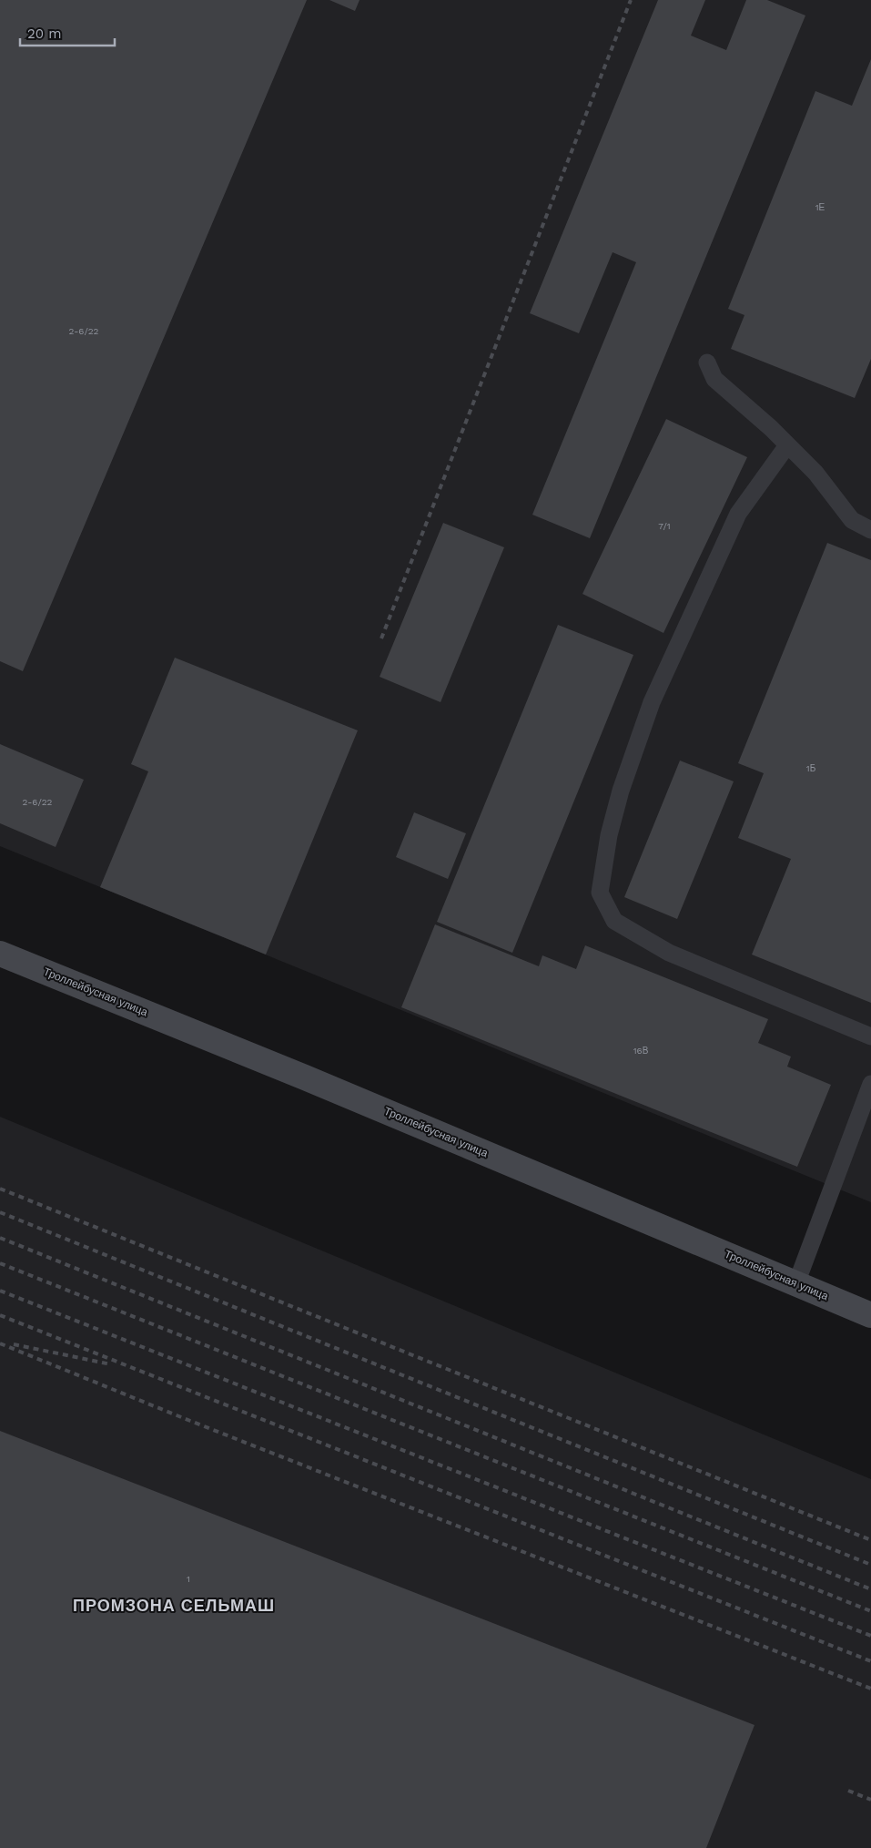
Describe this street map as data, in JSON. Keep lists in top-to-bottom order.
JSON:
{
  "streets": {
    "main road": ["Троллейбусная улица"]
  },
  "districts": ["ПРОМЗОНА СЕЛЬМАШ"],
  "house_numbers": [
    "1Е",
    "2-6/22",
    "7/1",
    "1Б",
    "2-6/22",
    "16В",
    "1"
  ],
  "scale_bar": "20 m"
}
